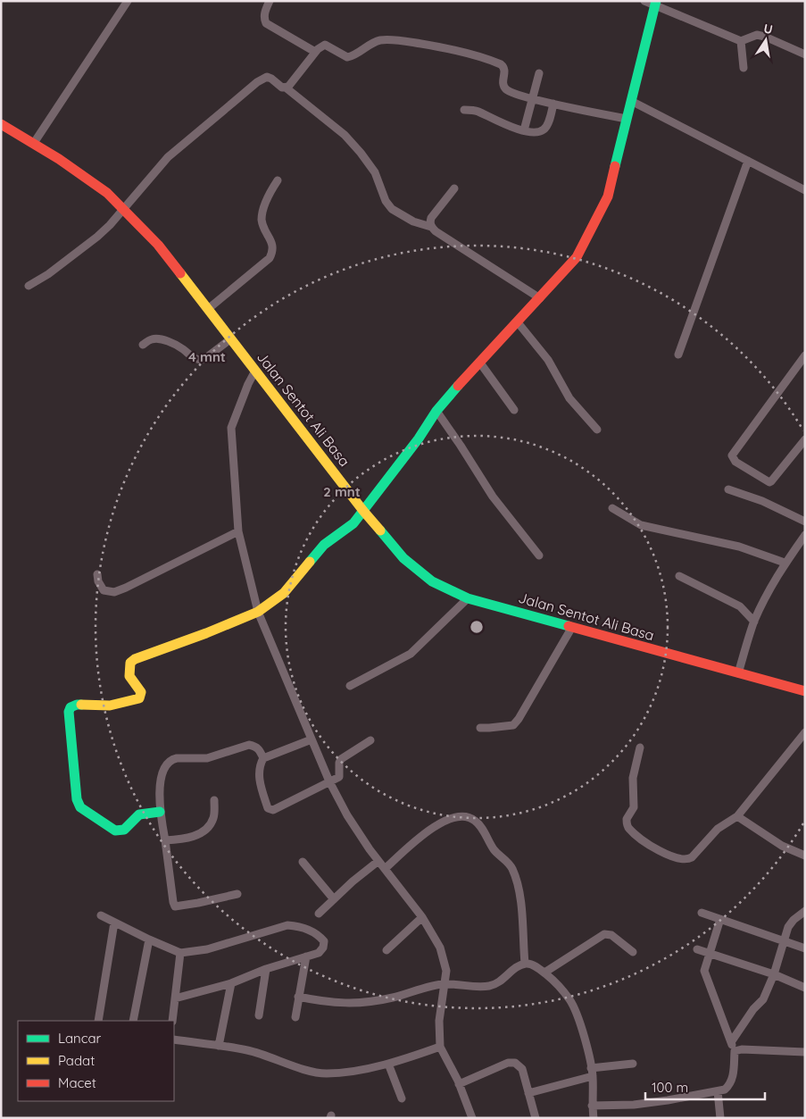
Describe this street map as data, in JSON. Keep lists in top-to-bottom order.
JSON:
{
  "streets": {
    "street": ["Jalan Sentot Ali Basa"]
  },
  "legend": ["Lancar", "Padat", "Macet"],
  "scale_bar": "100 m",
  "north": "top",
  "rings": ["4 mnt", "2 mnt"]
}
